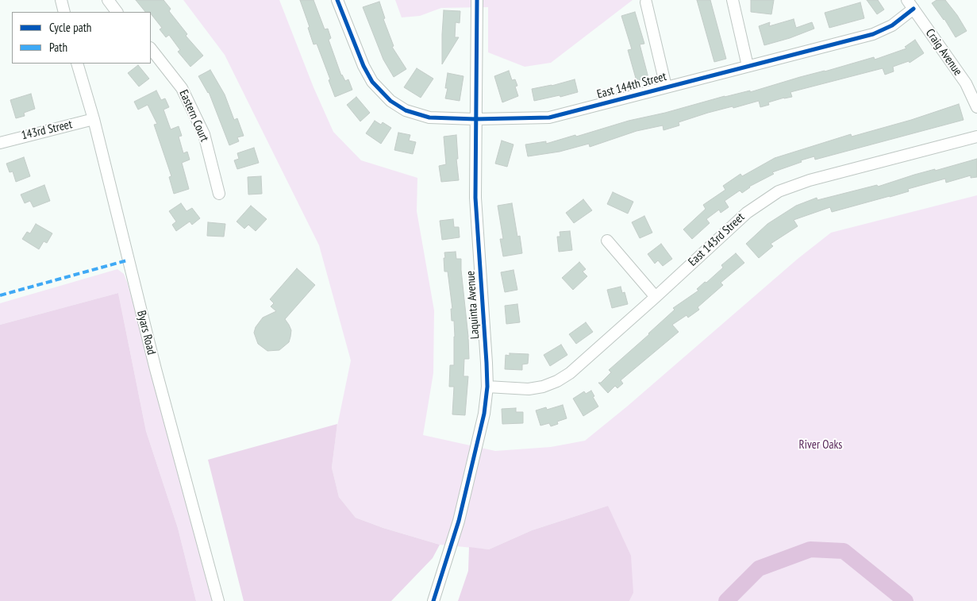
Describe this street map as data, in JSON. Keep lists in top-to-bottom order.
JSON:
{
  "streets": {
    "street": [
      "Craig Avenue",
      "East 144th Street",
      "Eastern Court",
      "143rd Street",
      "East 143rd Street",
      "Laquinta Avenue",
      "Byars Road"
    ]
  },
  "crossings": [
    ["Craig Avenue", "East 144th Street"],
    ["East 144th Street", "Laquinta Avenue"],
    ["143rd Street", "Byars Road"],
    ["East 143rd Street", "Laquinta Avenue"]
  ],
  "parks": ["River Oaks"],
  "legend": ["Cycle path", "Path"]
}
